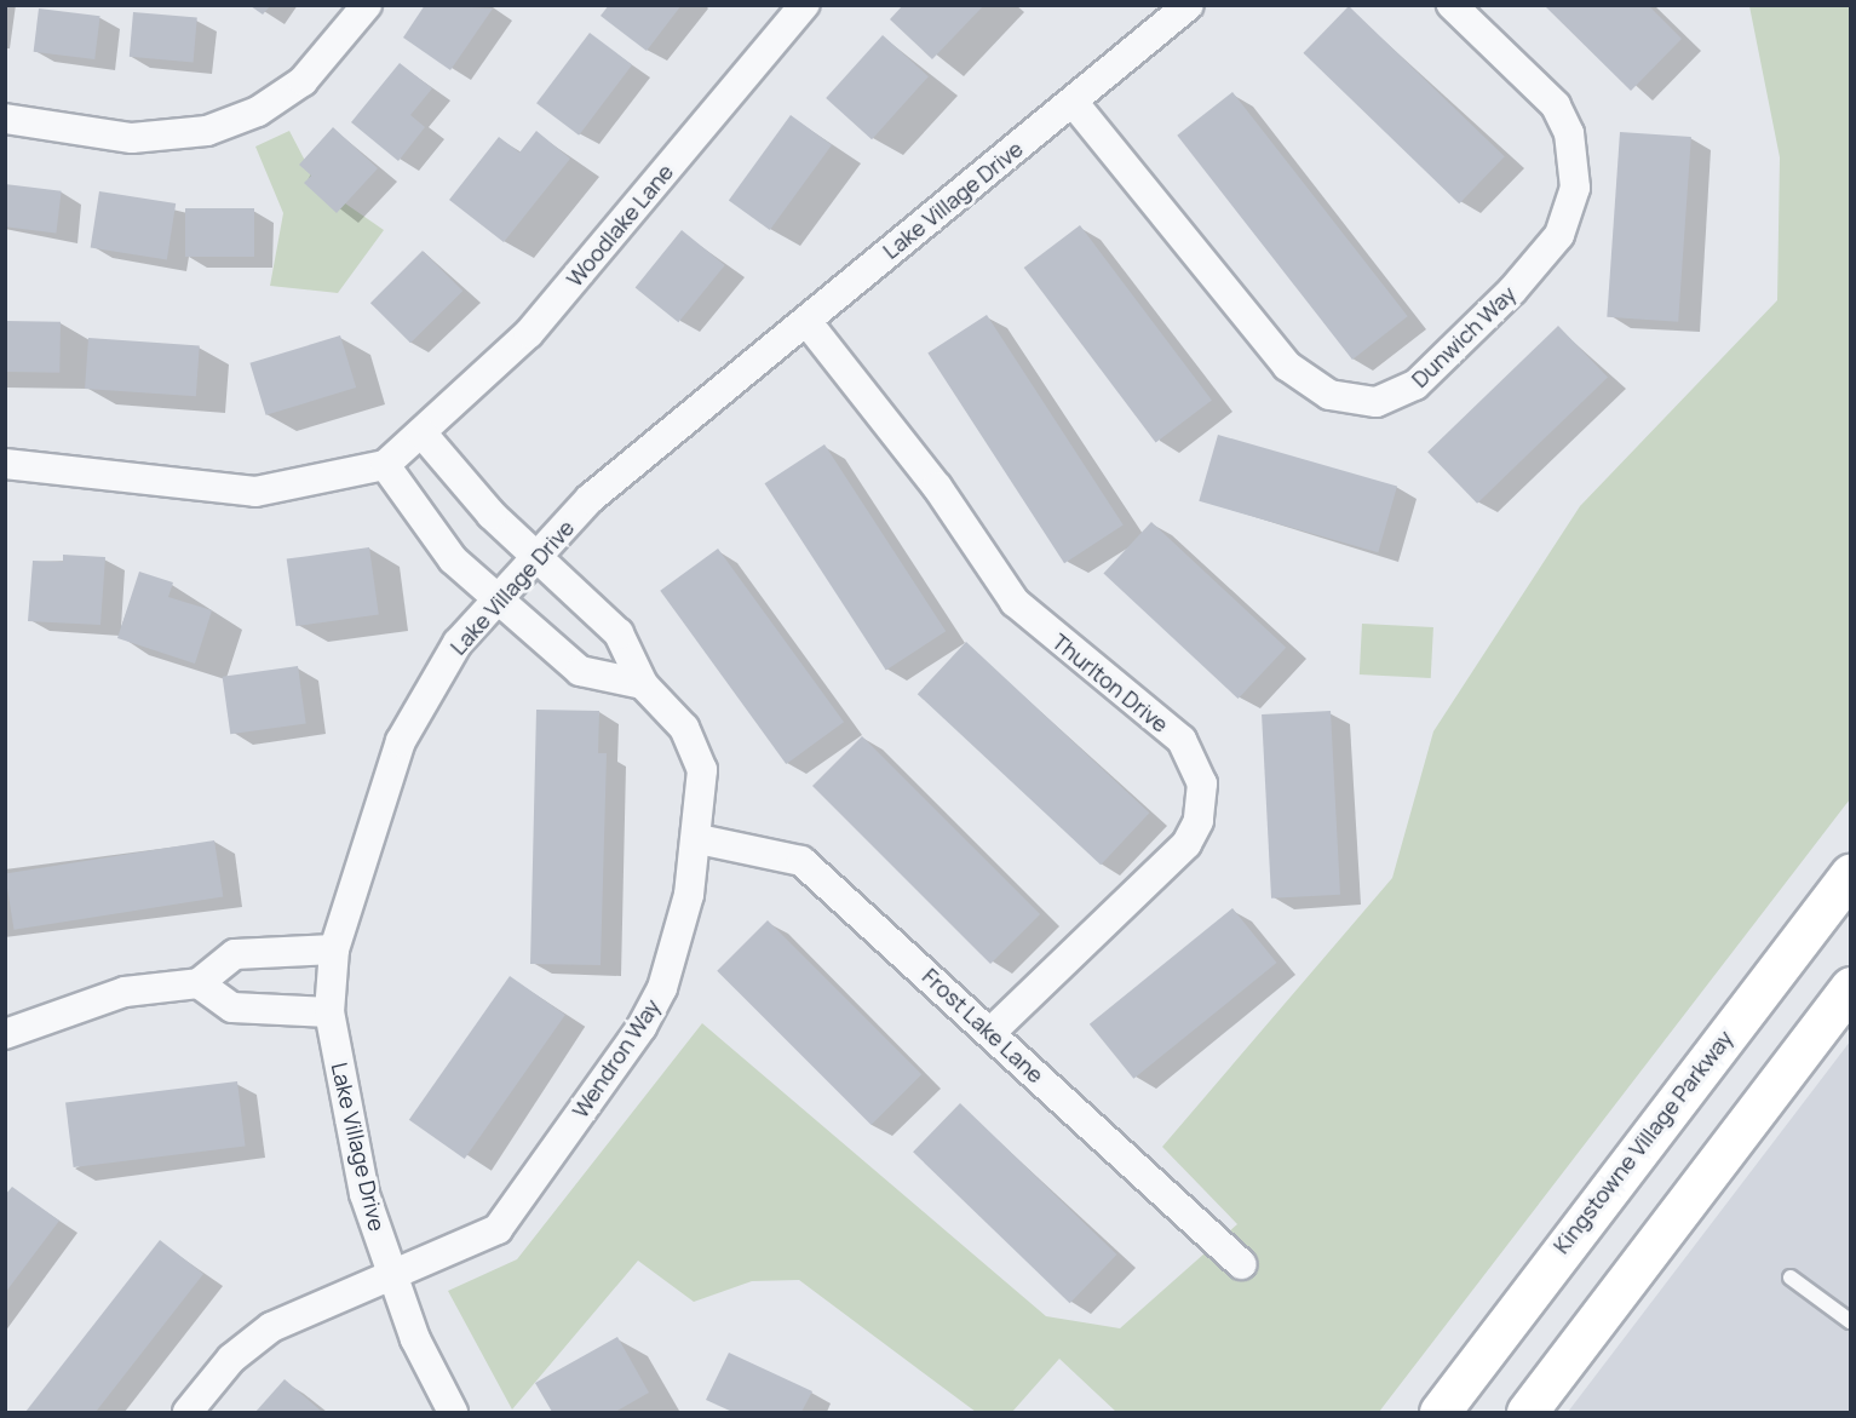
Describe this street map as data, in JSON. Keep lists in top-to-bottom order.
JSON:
{
  "streets": {
    "street": [
      "Lake Village Drive",
      "Woodlake Lane",
      "Dunwich Way",
      "Thurlton Drive",
      "Frost Lake Lane",
      "Wendron Way",
      "Kingstowne Village Parkway"
    ]
  },
  "crossings": [
    ["Lake Village Drive", "Dunwich Way"],
    ["Lake Village Drive", "Thurlton Drive"],
    ["Lake Village Drive", "Wendron Way"],
    ["Thurlton Drive", "Frost Lake Lane"],
    ["Frost Lake Lane", "Wendron Way"]
  ]
}
